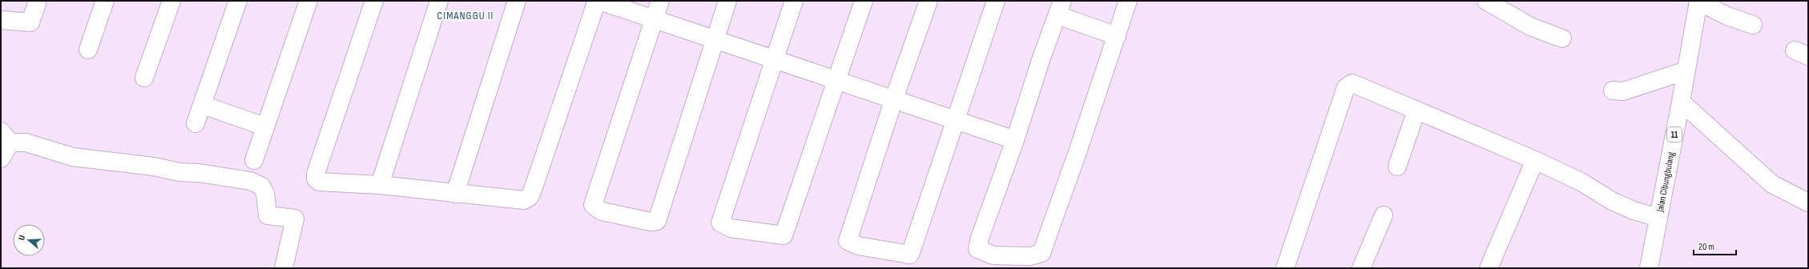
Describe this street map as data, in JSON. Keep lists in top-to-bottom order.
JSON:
{
  "streets": {
    "main road": ["11", "Jalan Cibungbulang"]
  },
  "districts": ["CIMANGGU II"],
  "scale_bar": "20 m",
  "north": "left"
}
